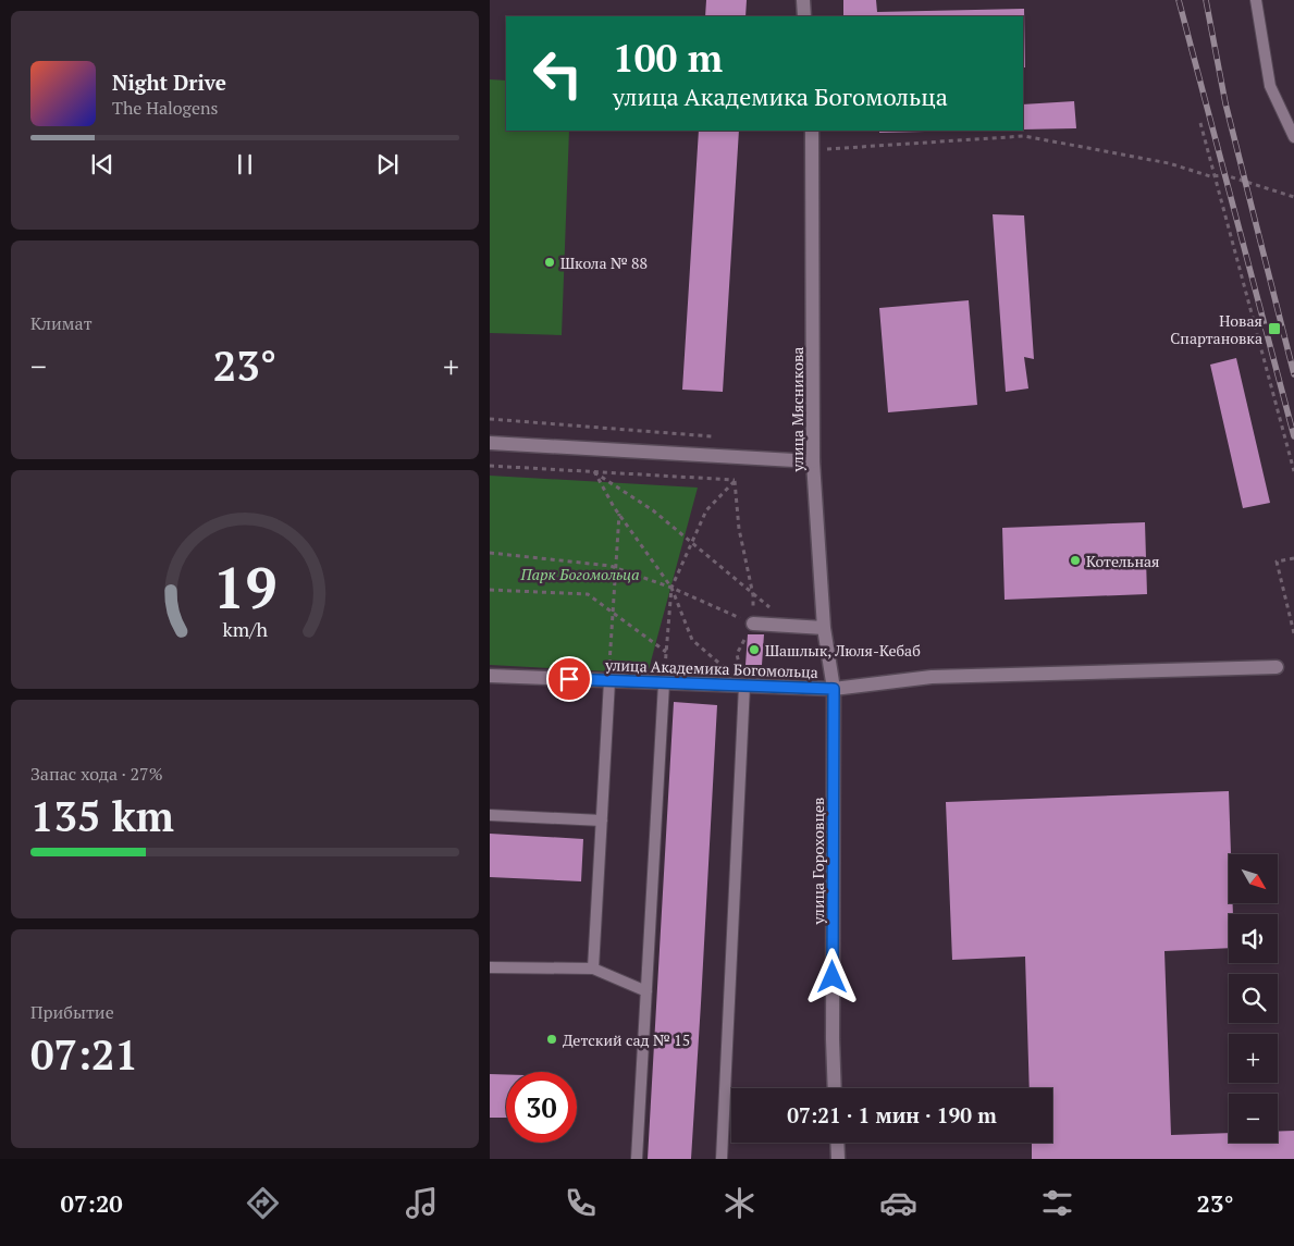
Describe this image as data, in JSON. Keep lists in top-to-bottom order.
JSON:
{
  "streets": {
    "street": ["улица Мясникова", "улица Академика Богомольца", "улица Гороховцев"]
  },
  "crossings": [
    ["улица Мясникова", "улица Академика Богомольца"],
    ["улица Мясникова", "улица Гороховцев"],
    ["улица Академика Богомольца", "улица Гороховцев"]
  ],
  "parks": ["Парк Богомольца"],
  "places": {
    "other": [
      "Школа № 88",
      "Котельная",
      "Шашлык, Люля-Кебаб",
      "Детский сад № 15"
    ],
    "transit": ["Новая Спартановка"]
  },
  "north": "bottom right",
  "page": {
    "turn": ["100 m", "улица Академика Богомольца"],
    "song": ["Night Drive", "The Halogens"],
    "tile": [
      "Климат",
      ["Запас хода · 27%", "135 km"],
      ["Прибытие", "07:21"]
    ],
    "heat": ["−", "23°", "+"],
    "map_buttons": ["+", "−"],
    "limit": "30",
    "trip": "07:21 · 1 мин · 190 m",
    "tabs": ["07:20", "23°"],
    "gauge": ["19", "km/h"]
  }
}
